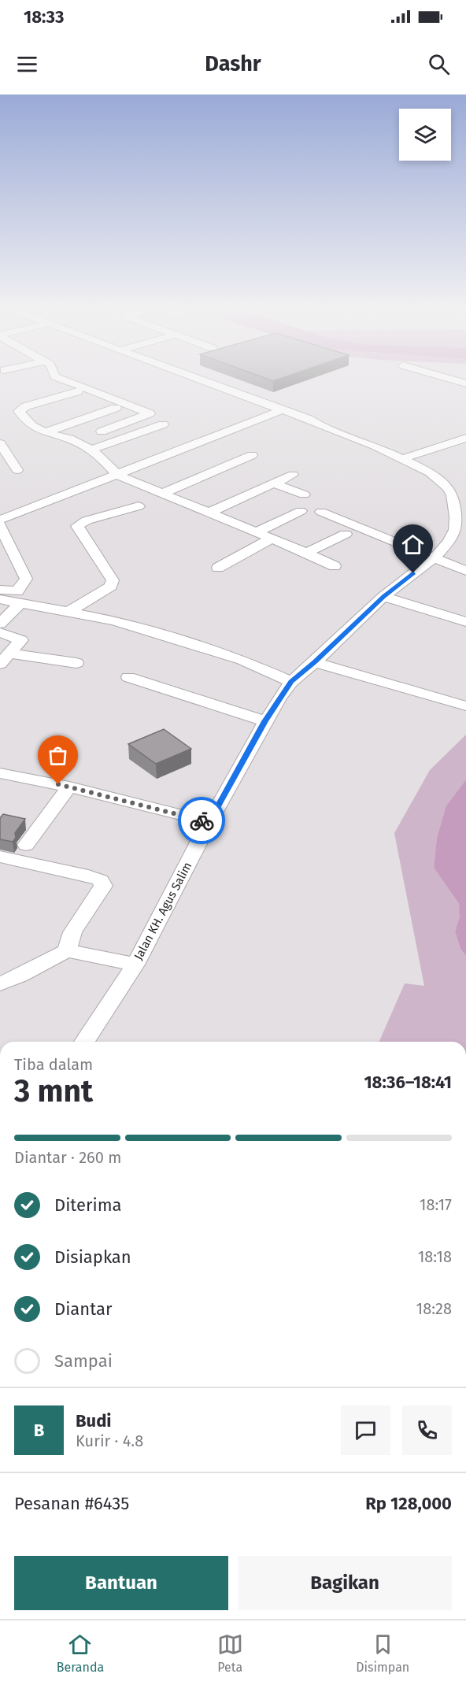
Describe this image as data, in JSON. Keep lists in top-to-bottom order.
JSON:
{
  "streets": {
    "street": ["Jalan KH. Agus Salim"]
  },
  "page": {
    "status": "18:33",
    "header": "Dashr",
    "heading": ["3 mnt", "Tiba dalam", "18:36–18:41"],
    "panel": [
      "Budi",
      "Kurir · 4.8",
      "Pesanan #6435",
      "Rp 128,000"
    ],
    "bar": "Diantar · 260 m",
    "list": [
      ["Diterima", "18:17"],
      ["Disiapkan", "18:18"],
      ["Diantar", "18:28"],
      "Sampai"
    ],
    "round": "B",
    "buttons": ["Bantuan", "Bagikan"],
    "tabs": ["Beranda", "Peta", "Disimpan"]
  }
}
